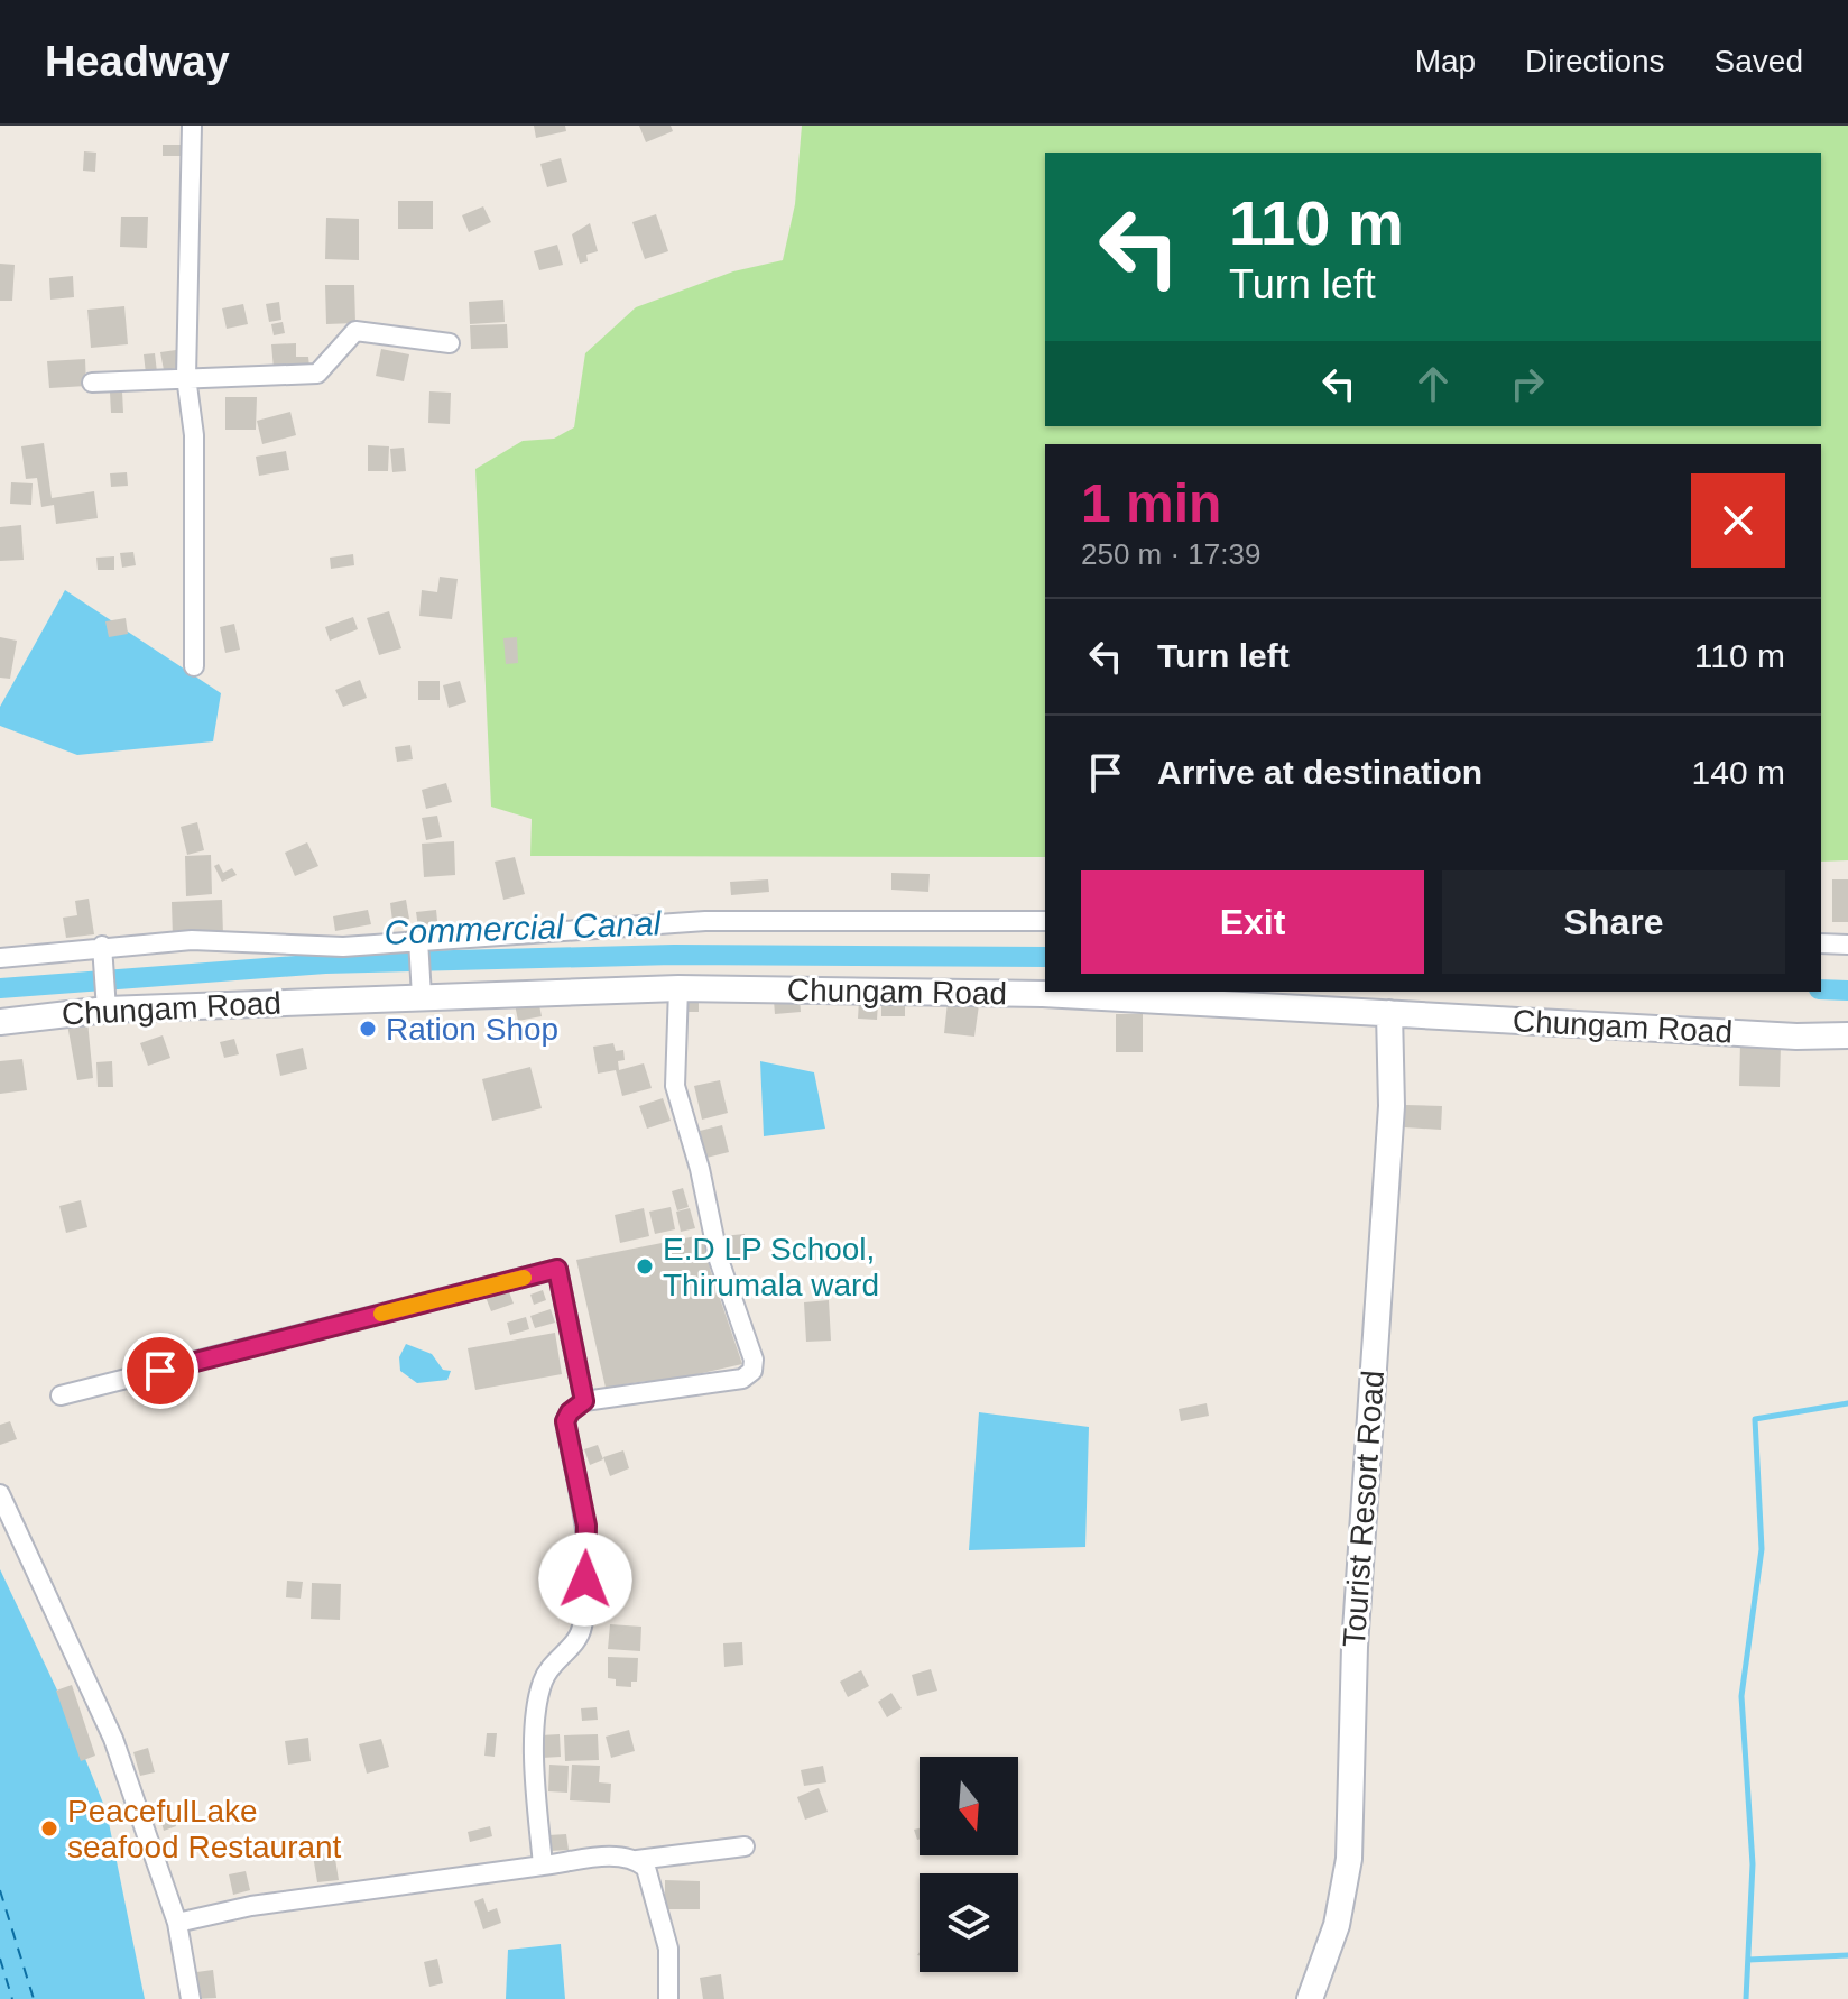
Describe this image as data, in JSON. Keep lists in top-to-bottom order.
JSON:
{
  "streets": {
    "main road": ["Chungam Road", "Tourist Resort Road"]
  },
  "crossings": [
    ["Chungam Road", "Tourist Resort Road"]
  ],
  "water": ["Commercial Canal"],
  "places": ["Ration Shop", "E.D LP School, Thirumala ward", "PeacefulLake seafood Restaurant"],
  "north": "bottom",
  "page": {
    "header": "Headway",
    "nav": ["Map", "Directions", "Saved"],
    "turn": ["110 m", "Turn left"],
    "heading": ["1 min", "250 m · 17:39"],
    "list": [
      {
        "name": "Turn left",
        "value": "110 m"
      },
      {
        "name": "Arrive at destination",
        "value": "140 m"
      }
    ],
    "buttons": ["Exit", "Share"]
  }
}
